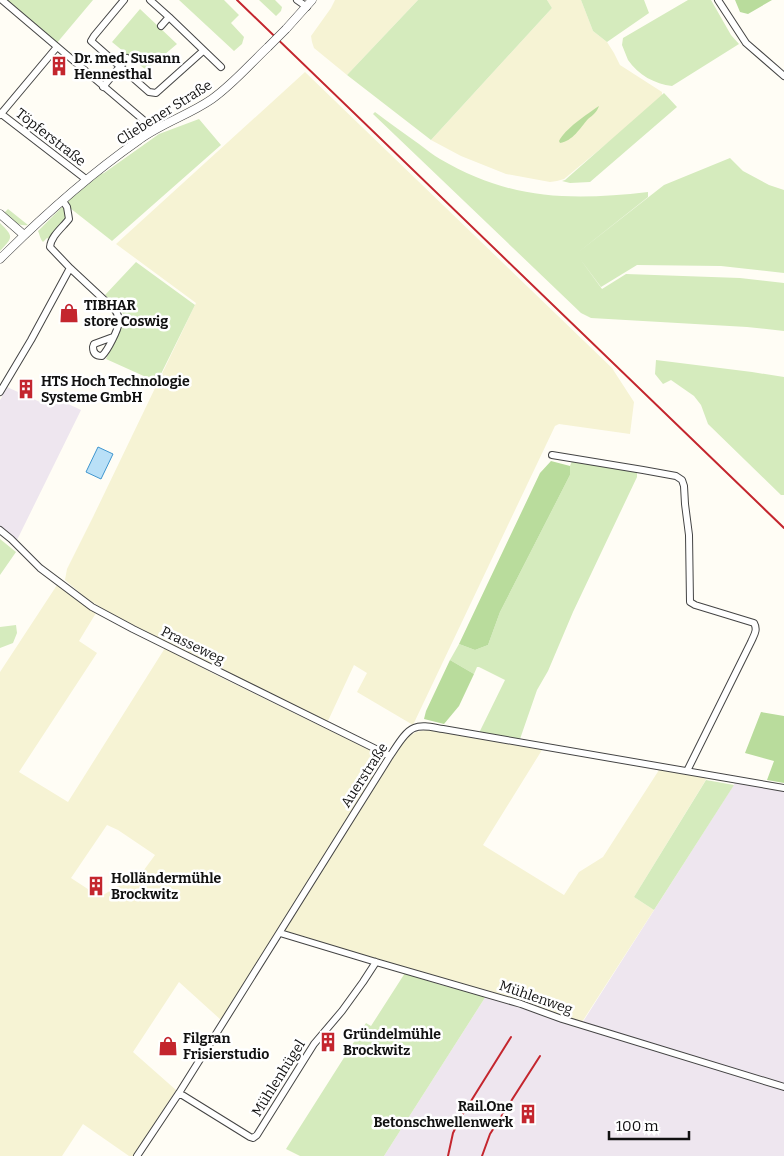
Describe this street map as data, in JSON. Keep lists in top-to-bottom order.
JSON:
{
  "streets": {
    "street": [
      "Cliebener Straße",
      "Töpferstraße",
      "Prasseweg",
      "Auerstraße",
      "Mühlenweg",
      "Mühlenhügel"
    ]
  },
  "crossings": [
    ["Cliebener Straße", "Töpferstraße"],
    ["Prasseweg", "Auerstraße"],
    ["Auerstraße", "Mühlenweg"],
    ["Auerstraße", "Mühlenhügel"],
    ["Mühlenweg", "Mühlenhügel"]
  ],
  "places": {
    "building": [
      "Dr. med. Susann Hennesthal",
      "HTS Hoch Technologie Systeme GmbH",
      "Holländermühle Brockwitz",
      "Gründelmühle Brockwitz",
      "Rail.One Betonschwellenwerk"
    ],
    "shop": ["TIBHAR store Coswig", "Filgran Frisierstudio"]
  },
  "scale_bar": "100 m"
}
